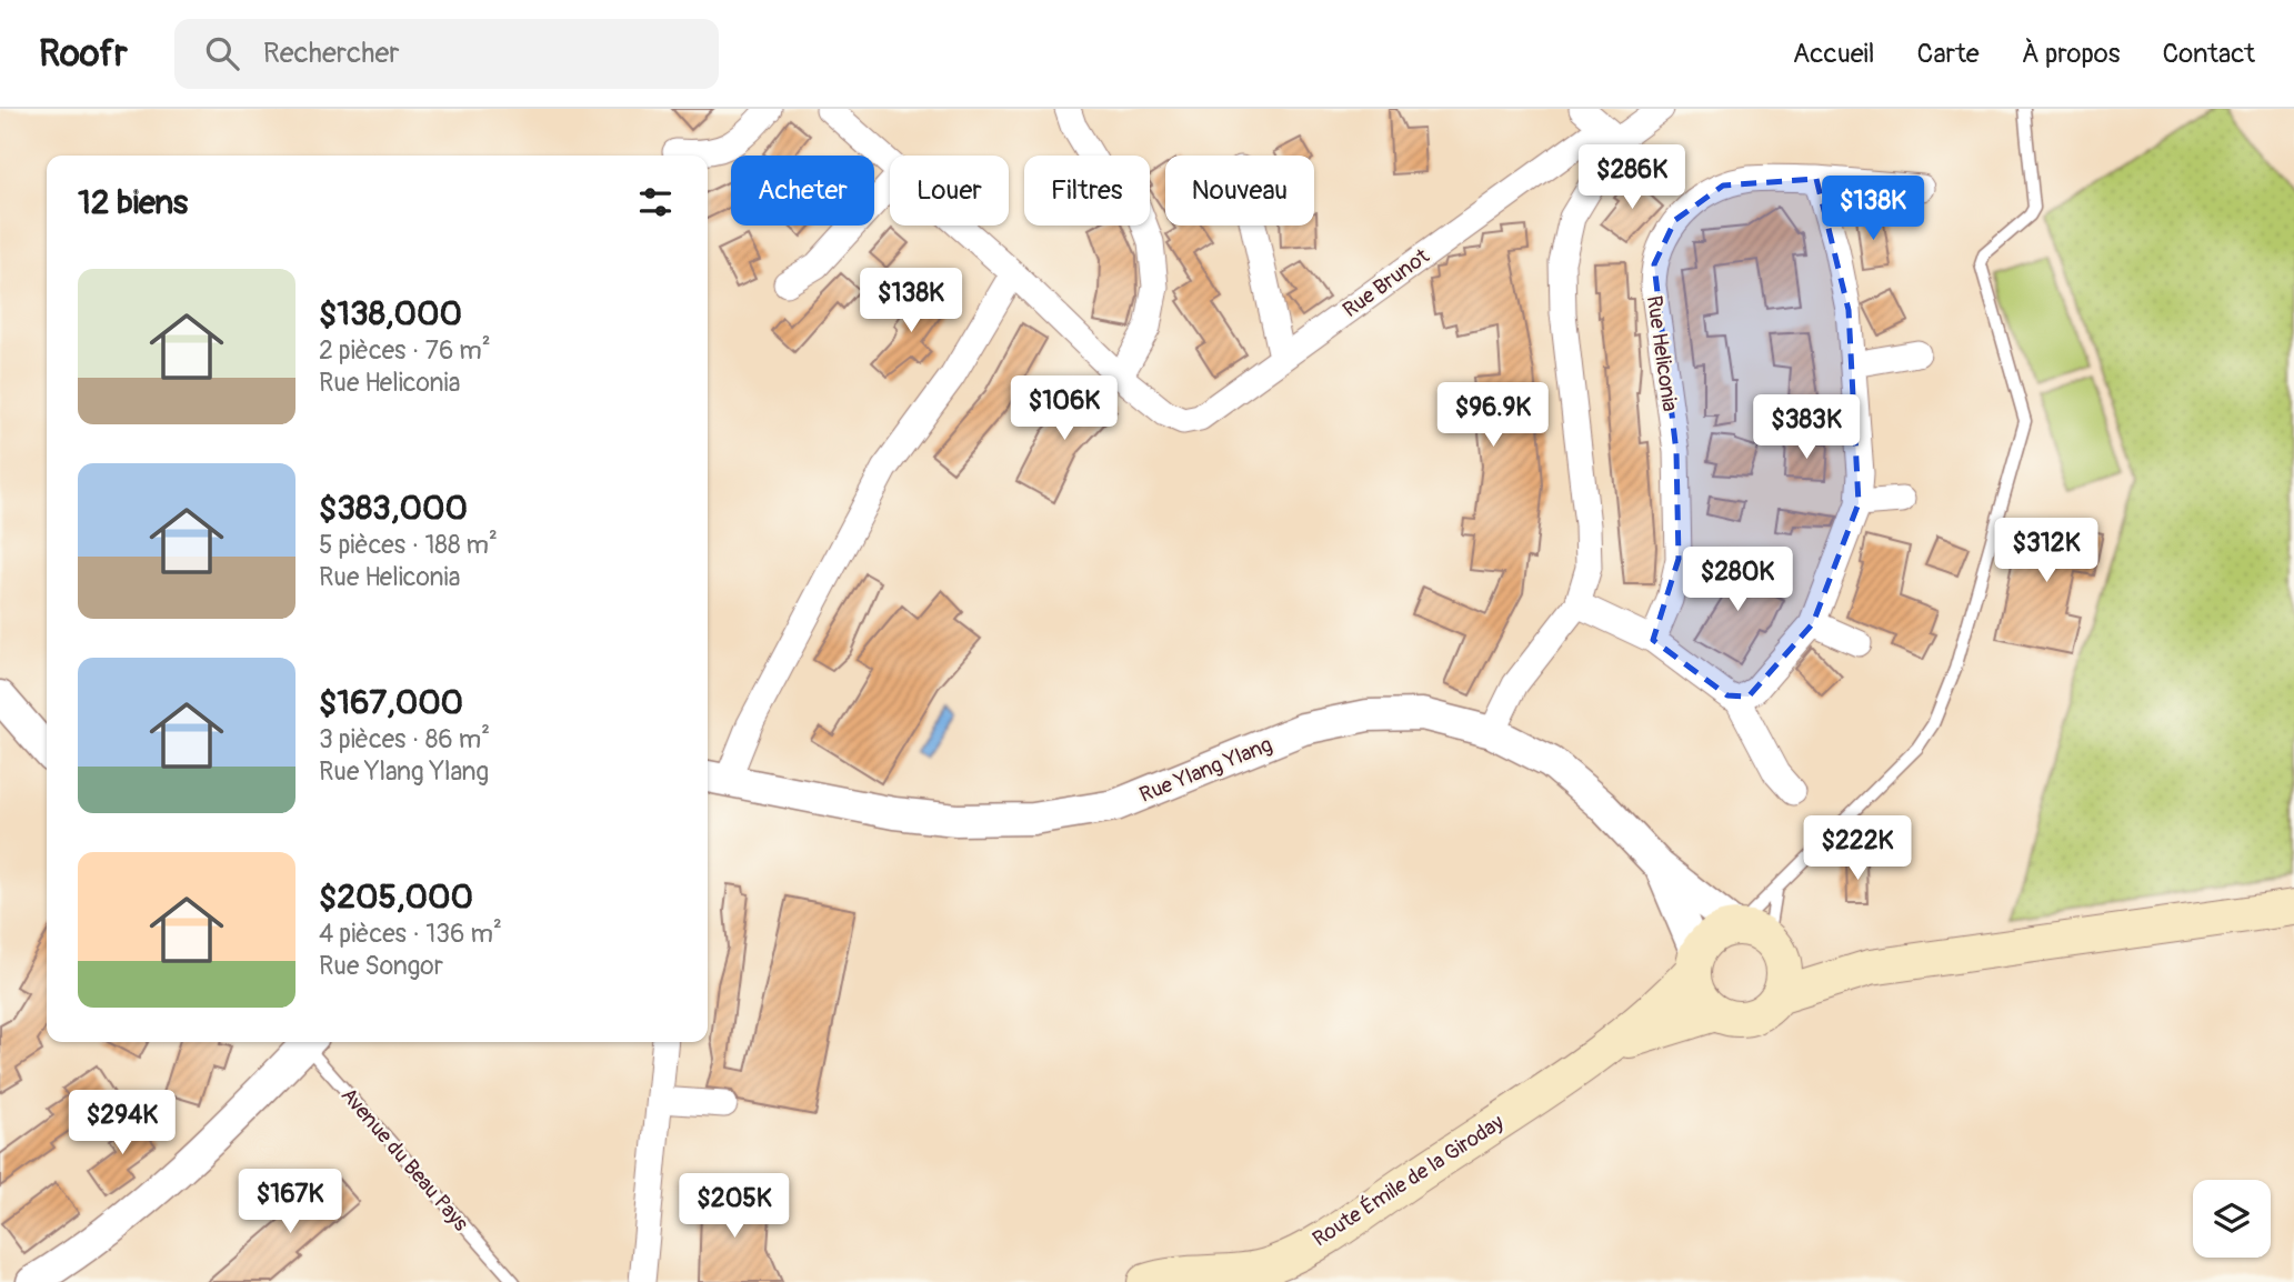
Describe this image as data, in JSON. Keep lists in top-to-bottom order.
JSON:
{
  "streets": {
    "main road": ["Route Émile de la Giroday"],
    "street": ["Rue Brunot", "Rue Heliconia", "Rue Ylang Ylang"],
    "lane": ["Avenue du Beau Pays"]
  },
  "page": {
    "header": "Roofr",
    "search": "Rechercher",
    "nav": [
      "Accueil",
      "Carte",
      "À propos",
      "Contact"
    ],
    "price": [
      "$286K",
      "$138K",
      "$138K",
      "$106K",
      "$96.9K",
      "$383K",
      "$312K",
      "$280K",
      "$222K",
      "$294K",
      "$167K",
      "$205K"
    ],
    "chip": [
      "Acheter",
      "Louer",
      "Filtres",
      "Nouveau"
    ],
    "heading": "12 biens",
    "list": [
      {
        "name": "$138,000",
        "note": "2 pièces · 76 m² · Rue Heliconia"
      },
      {
        "name": "$383,000",
        "note": "5 pièces · 188 m² · Rue Heliconia"
      },
      {
        "name": "$167,000",
        "note": "3 pièces · 86 m² · Rue Ylang Ylang"
      },
      {
        "name": "$205,000",
        "note": "4 pièces · 136 m² · Rue Songor"
      }
    ]
  }
}
